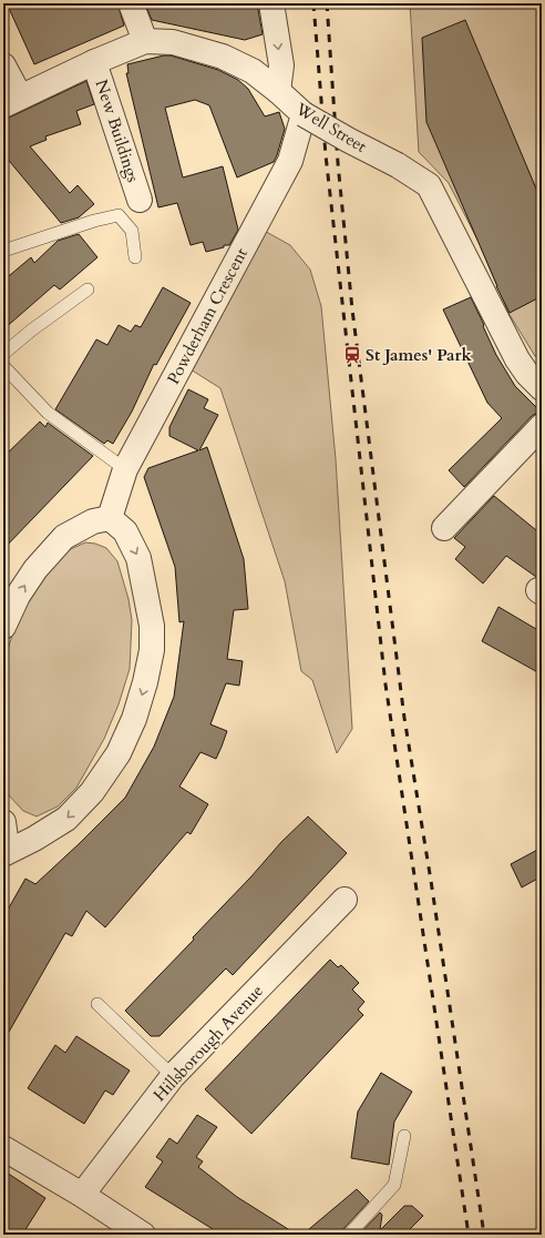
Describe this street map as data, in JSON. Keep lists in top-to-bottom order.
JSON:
{
  "streets": {
    "street": [
      "Well Street",
      "New Buildings",
      "Powderham Crescent",
      "Hillsborough Avenue"
    ]
  },
  "crossings": [
    ["Well Street", "New Buildings"],
    ["Well Street", "Powderham Crescent"]
  ],
  "places": {
    "station": ["St James' Park"]
  }
}
